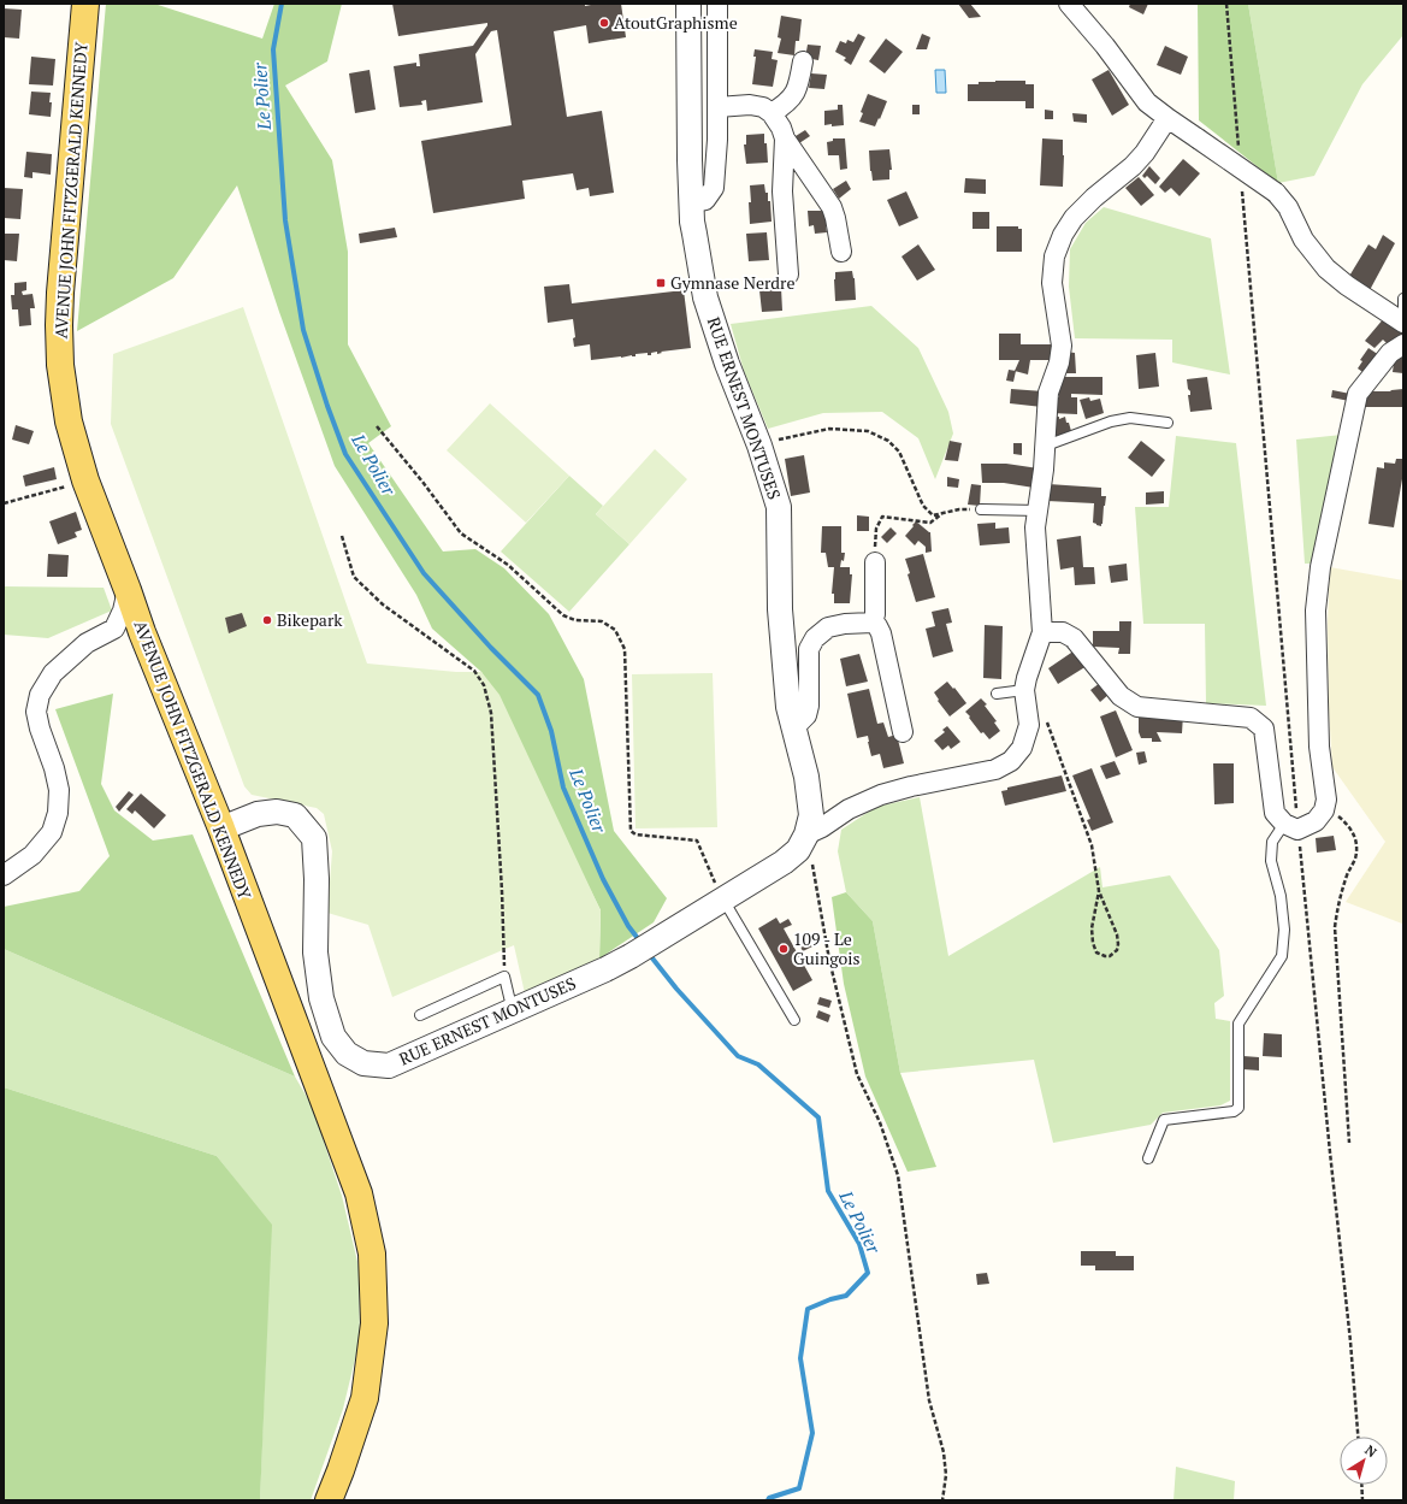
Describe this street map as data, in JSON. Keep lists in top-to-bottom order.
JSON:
{
  "streets": {
    "main road": ["AVENUE JOHN FITZGERALD KENNEDY"],
    "street": ["RUE ERNEST MONTUSES"]
  },
  "crossings": [
    ["AVENUE JOHN FITZGERALD KENNEDY", "RUE ERNEST MONTUSES"]
  ],
  "water": ["Le Polier"],
  "places": {
    "other": ["AtoutGraphisme", "Bikepark", "109 - Le Guingois"],
    "transit": ["Gymnase Nerdre"]
  },
  "north": "top right"
}
